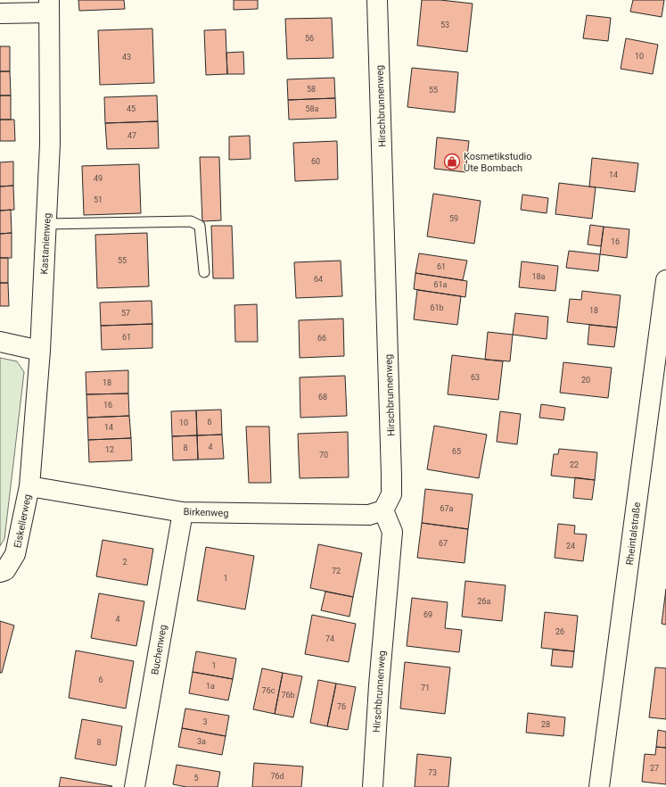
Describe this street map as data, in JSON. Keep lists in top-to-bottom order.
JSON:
{
  "streets": {
    "street": [
      "Hirschbrunnenweg",
      "Kastanienweg",
      "Birkenweg",
      "Eiskellerweg",
      "Rheintalstraße",
      "Buchenweg"
    ]
  },
  "crossings": [
    ["Hirschbrunnenweg", "Birkenweg"],
    ["Kastanienweg", "Birkenweg"],
    ["Kastanienweg", "Eiskellerweg"],
    ["Birkenweg", "Eiskellerweg"],
    ["Birkenweg", "Buchenweg"]
  ],
  "places": {
    "shop": ["Kosmetikstudio Ute Bombach"]
  },
  "house_numbers": [
    "53",
    "56",
    "10",
    "43",
    "58",
    "55",
    "45",
    "58a",
    "47",
    "60",
    "14",
    "49",
    "51",
    "59",
    "16",
    "55",
    "61",
    "18a",
    "64",
    "61a",
    "61b",
    "18",
    "57",
    "61",
    "66",
    "63",
    "20",
    "18",
    "68",
    "16",
    "6",
    "10",
    "14",
    "4",
    "8",
    "12",
    "65",
    "70",
    "22",
    "67a",
    "67",
    "24",
    "2",
    "72",
    "1",
    "26a",
    "69",
    "4",
    "26",
    "74",
    "1",
    "6",
    "1a",
    "71",
    "76c",
    "76b",
    "76",
    "3",
    "28",
    "3a",
    "8",
    "27",
    "73",
    "76d",
    "5"
  ]
}
